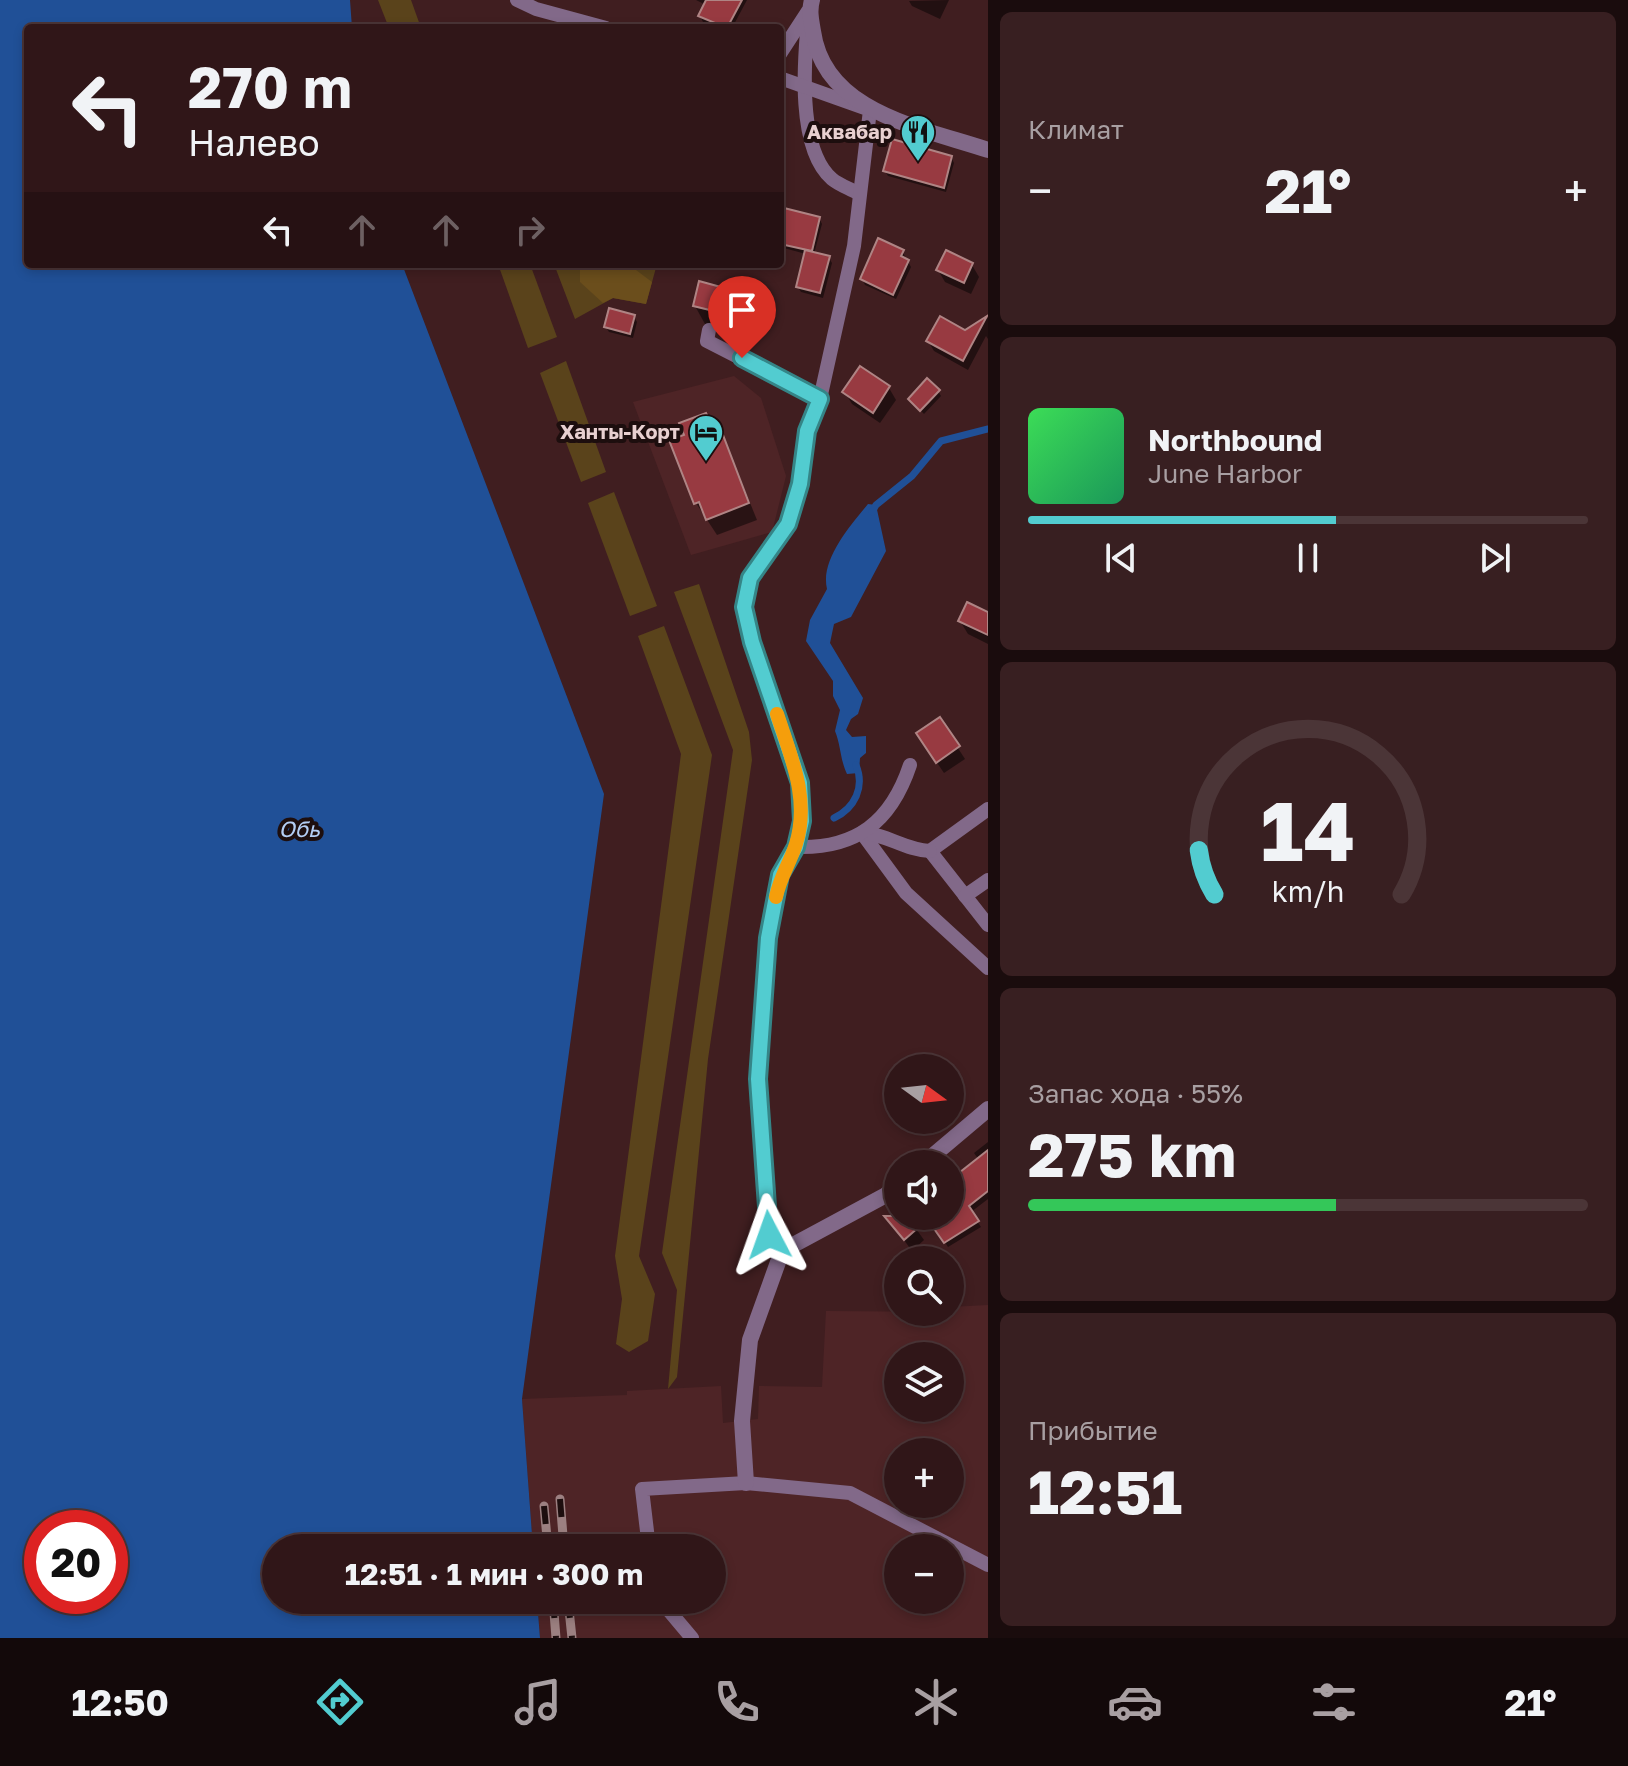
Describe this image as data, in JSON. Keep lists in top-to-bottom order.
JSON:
{
  "water": ["Обь"],
  "places": {
    "restaurant": ["Аквабар"],
    "hotel": ["Ханты-Корт"]
  },
  "north": "right",
  "page": {
    "tile": [
      "Климат",
      ["Запас хода · 55%", "275 km"],
      ["Прибытие", "12:51"]
    ],
    "turn": ["270 m", "Налево"],
    "heat": ["−", "21°", "+"],
    "song": ["Northbound", "June Harbor"],
    "map_buttons": ["+", "−"],
    "limit": "20",
    "trip": "12:51 · 1 мин · 300 m",
    "tabs": ["12:50", "21°"],
    "gauge": ["14", "km/h"]
  }
}
